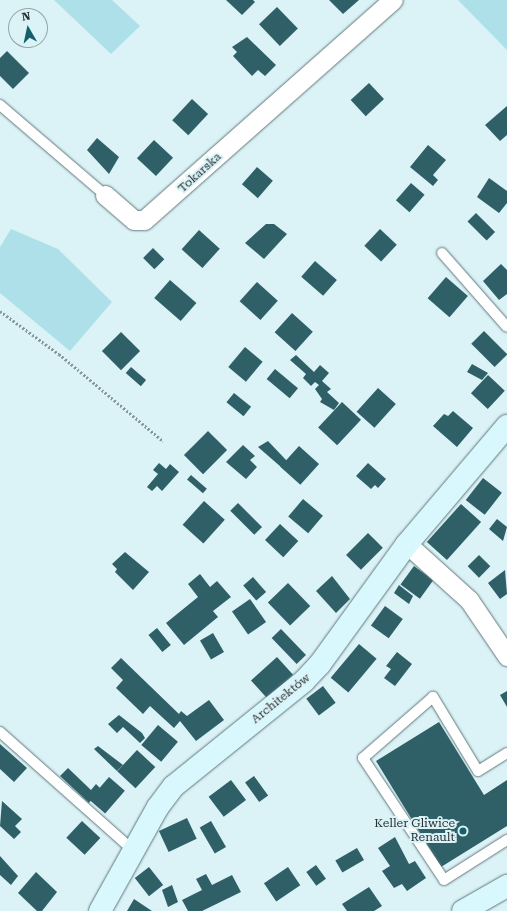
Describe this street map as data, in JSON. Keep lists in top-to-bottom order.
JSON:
{
  "streets": {
    "street": ["Tokarska", "Architektów"]
  },
  "places": ["Keller Gliwice Renault"],
  "north": "top"
}
